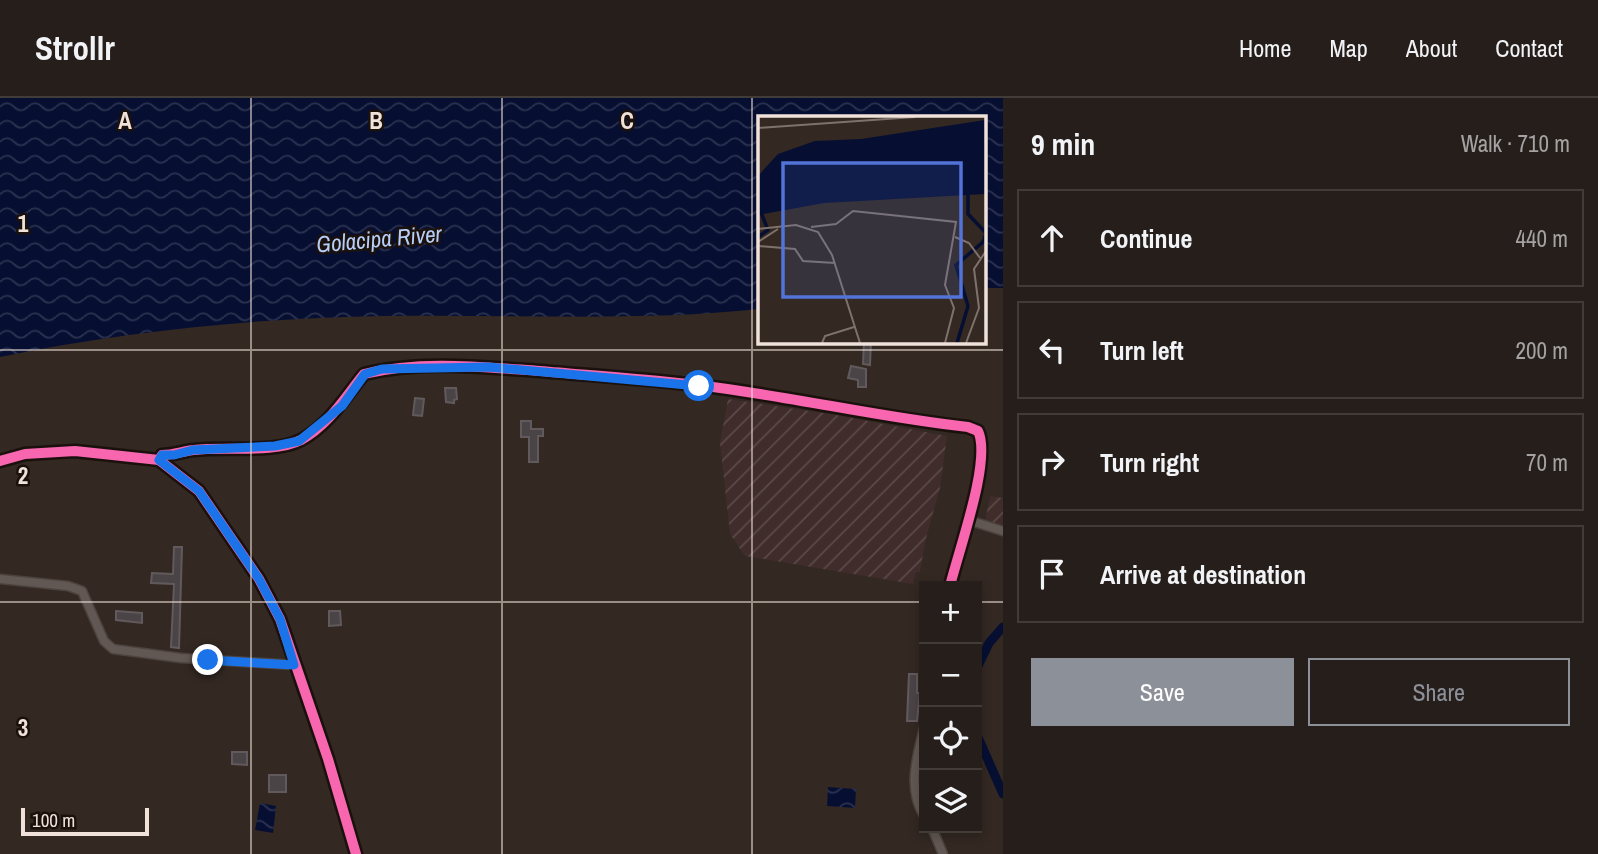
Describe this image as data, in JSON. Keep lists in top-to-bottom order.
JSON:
{
  "water": ["Golacipa River"],
  "scale_bar": "100 m",
  "page": {
    "header": "Strollr",
    "nav": [
      "Home",
      "Map",
      "About",
      "Contact"
    ],
    "heading": ["9 min", "Walk · 710 m"],
    "list": [
      ["Continue", "440 m"],
      ["Turn left", "200 m"],
      ["Turn right", "70 m"],
      "Arrive at destination"
    ],
    "map_buttons": ["+", "−"],
    "buttons": ["Save", "Share"],
    "scale": "100 m"
  },
  "grid": {
    "columns": ["A", "B", "C"],
    "rows": ["1", "2", "3"]
  }
}
